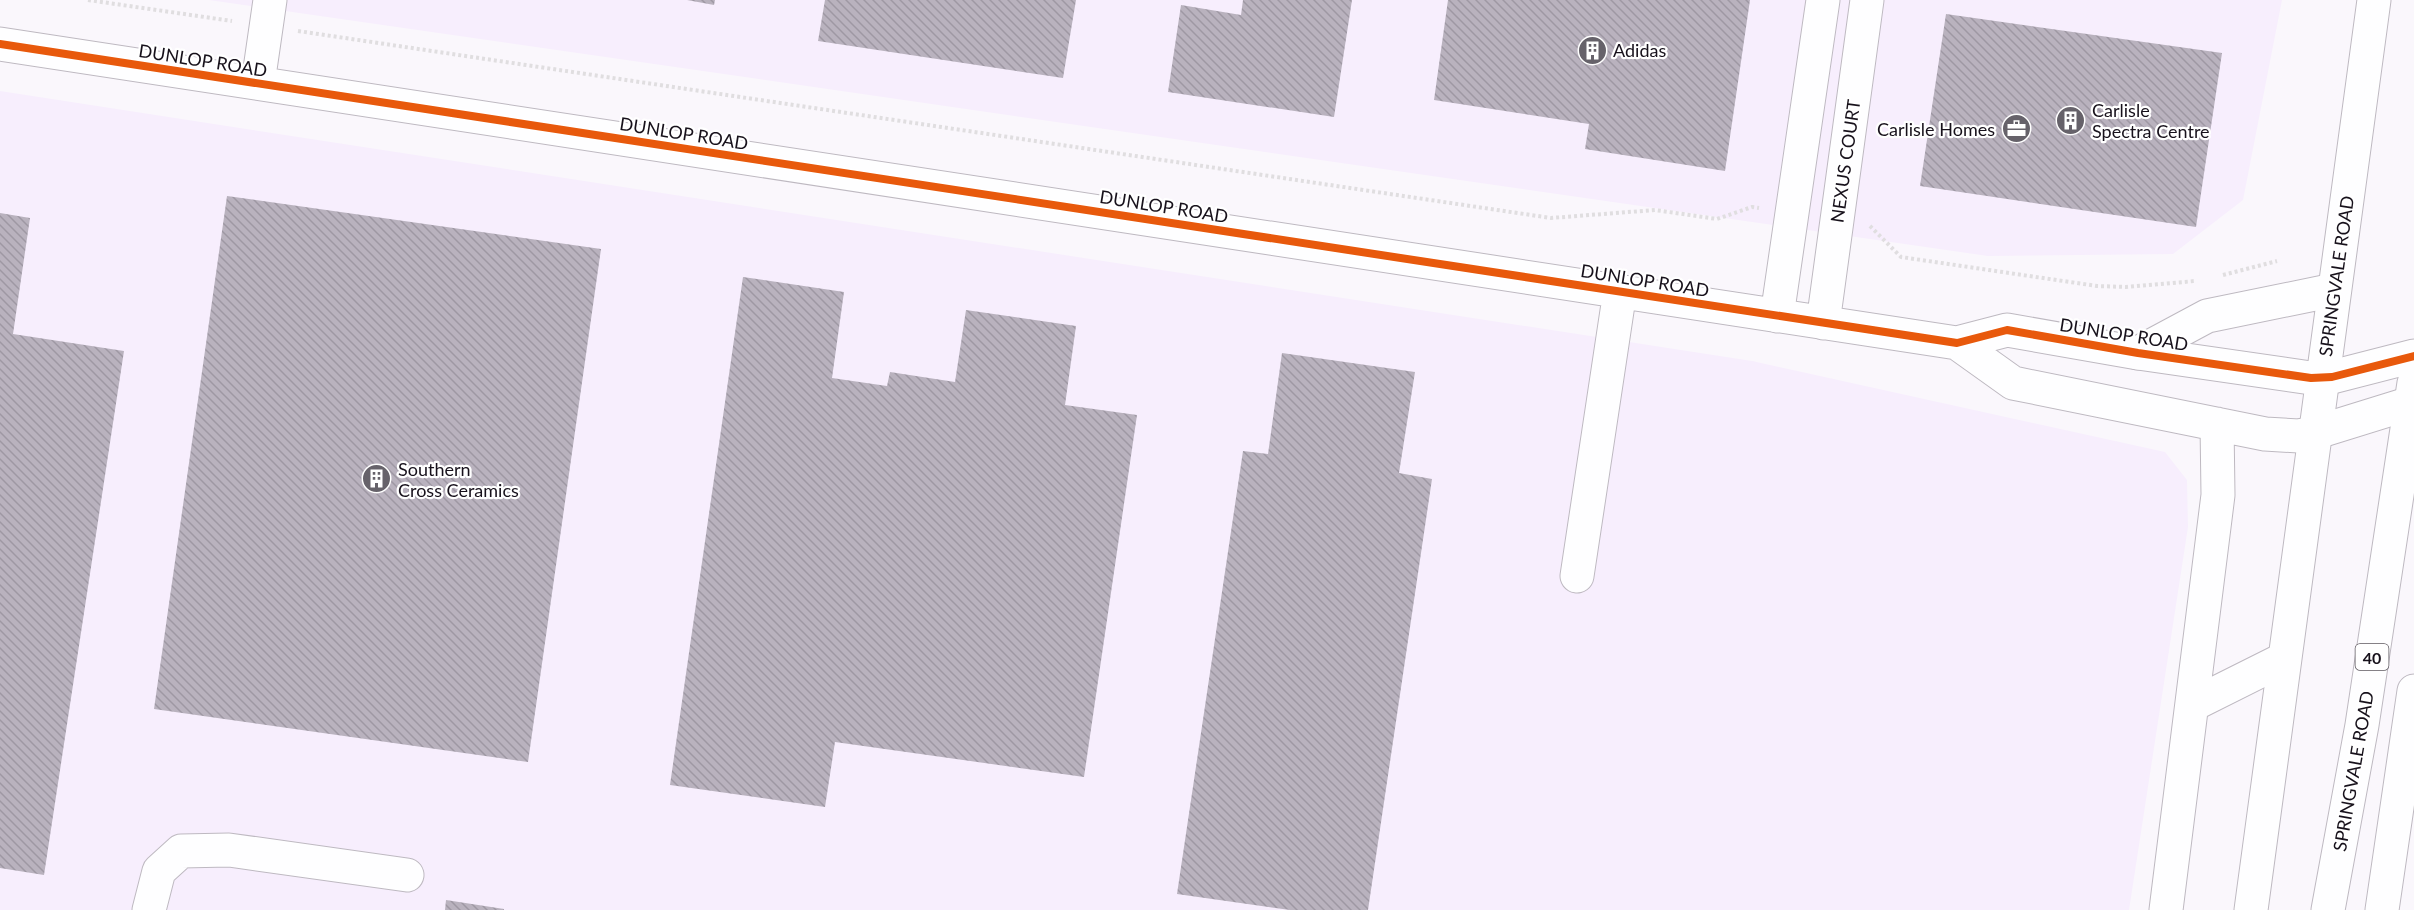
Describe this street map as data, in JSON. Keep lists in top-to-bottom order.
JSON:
{
  "streets": {
    "main road": [
      "DUNLOP ROAD",
      "NEXUS COURT",
      "SPRINGVALE ROAD",
      "40"
    ]
  },
  "crossings": [
    ["DUNLOP ROAD", "NEXUS COURT"],
    ["DUNLOP ROAD", "SPRINGVALE ROAD"]
  ],
  "places": {
    "building": ["Adidas", "Carlisle Spectra Centre", "Southern Cross Ceramics"],
    "office": ["Carlisle Homes"]
  }
}
